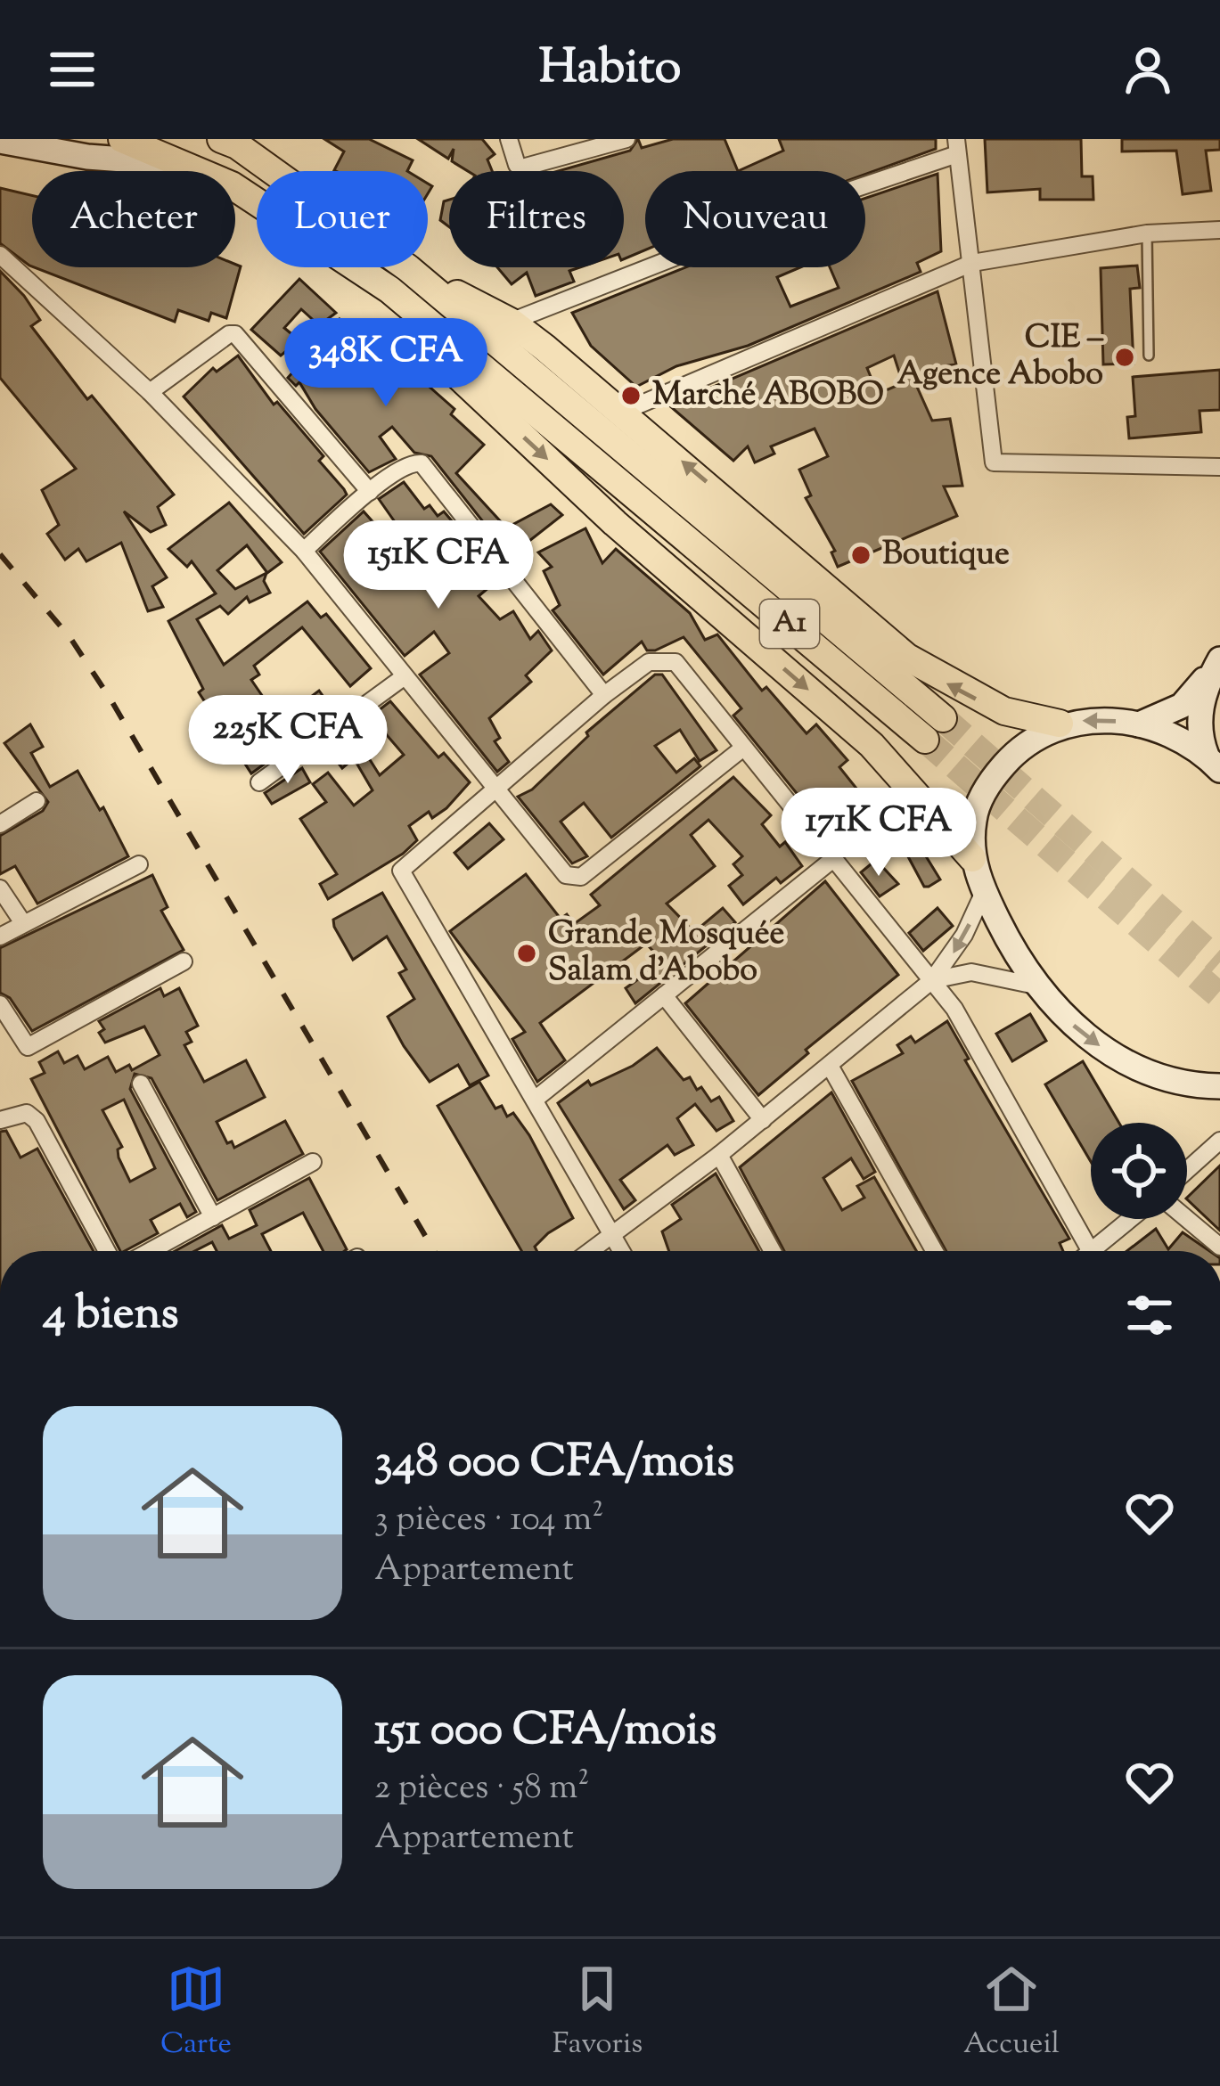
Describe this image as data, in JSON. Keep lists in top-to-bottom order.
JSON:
{
  "streets": {
    "main road": ["A1"]
  },
  "places": [
    "CIE – Agence Abobo",
    "Marché ABOBO",
    "Boutique",
    "Grande Mosquée Salam d'Abobo"
  ],
  "page": {
    "header": "Habito",
    "chip": [
      "Acheter",
      "Louer",
      "Filtres",
      "Nouveau"
    ],
    "price": [
      "348K CFA",
      "151K CFA",
      "225K CFA",
      "171K CFA"
    ],
    "heading": "4 biens",
    "list": [
      {
        "name": "348 000 CFA/mois",
        "note": "3 pièces · 104 m² · Appartement"
      },
      {
        "name": "151 000 CFA/mois",
        "note": "2 pièces · 58 m² · Appartement"
      }
    ],
    "tabs": ["Carte", "Favoris", "Accueil"]
  }
}
